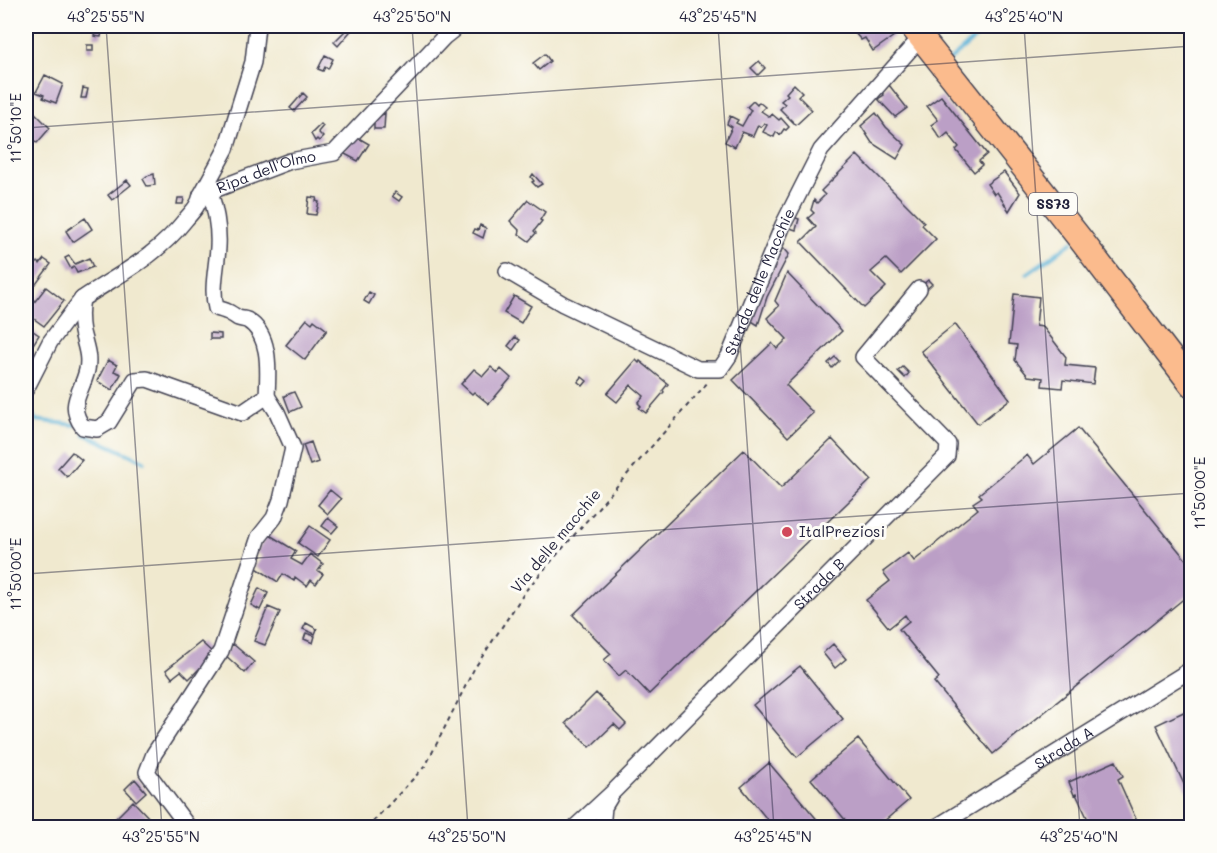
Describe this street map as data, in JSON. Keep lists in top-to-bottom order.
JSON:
{
  "streets": {
    "main road": ["SS73"],
    "street": [
      "Ripa dell'Olmo",
      "Strada delle Macchie",
      "Strada B",
      "Strada A"
    ],
    "path": ["Via delle macchie"]
  },
  "crossings": [
    ["SS73", "Strada delle Macchie"],
    ["Strada delle Macchie", "Via delle macchie"]
  ],
  "places": ["ItalPreziosi"],
  "coordinates": [
    "43°25'55\"N",
    "43°25'50\"N",
    "43°25'45\"N",
    "43°25'40\"N",
    "11°50'10\"E",
    "11°50'00\"E"
  ]
}
